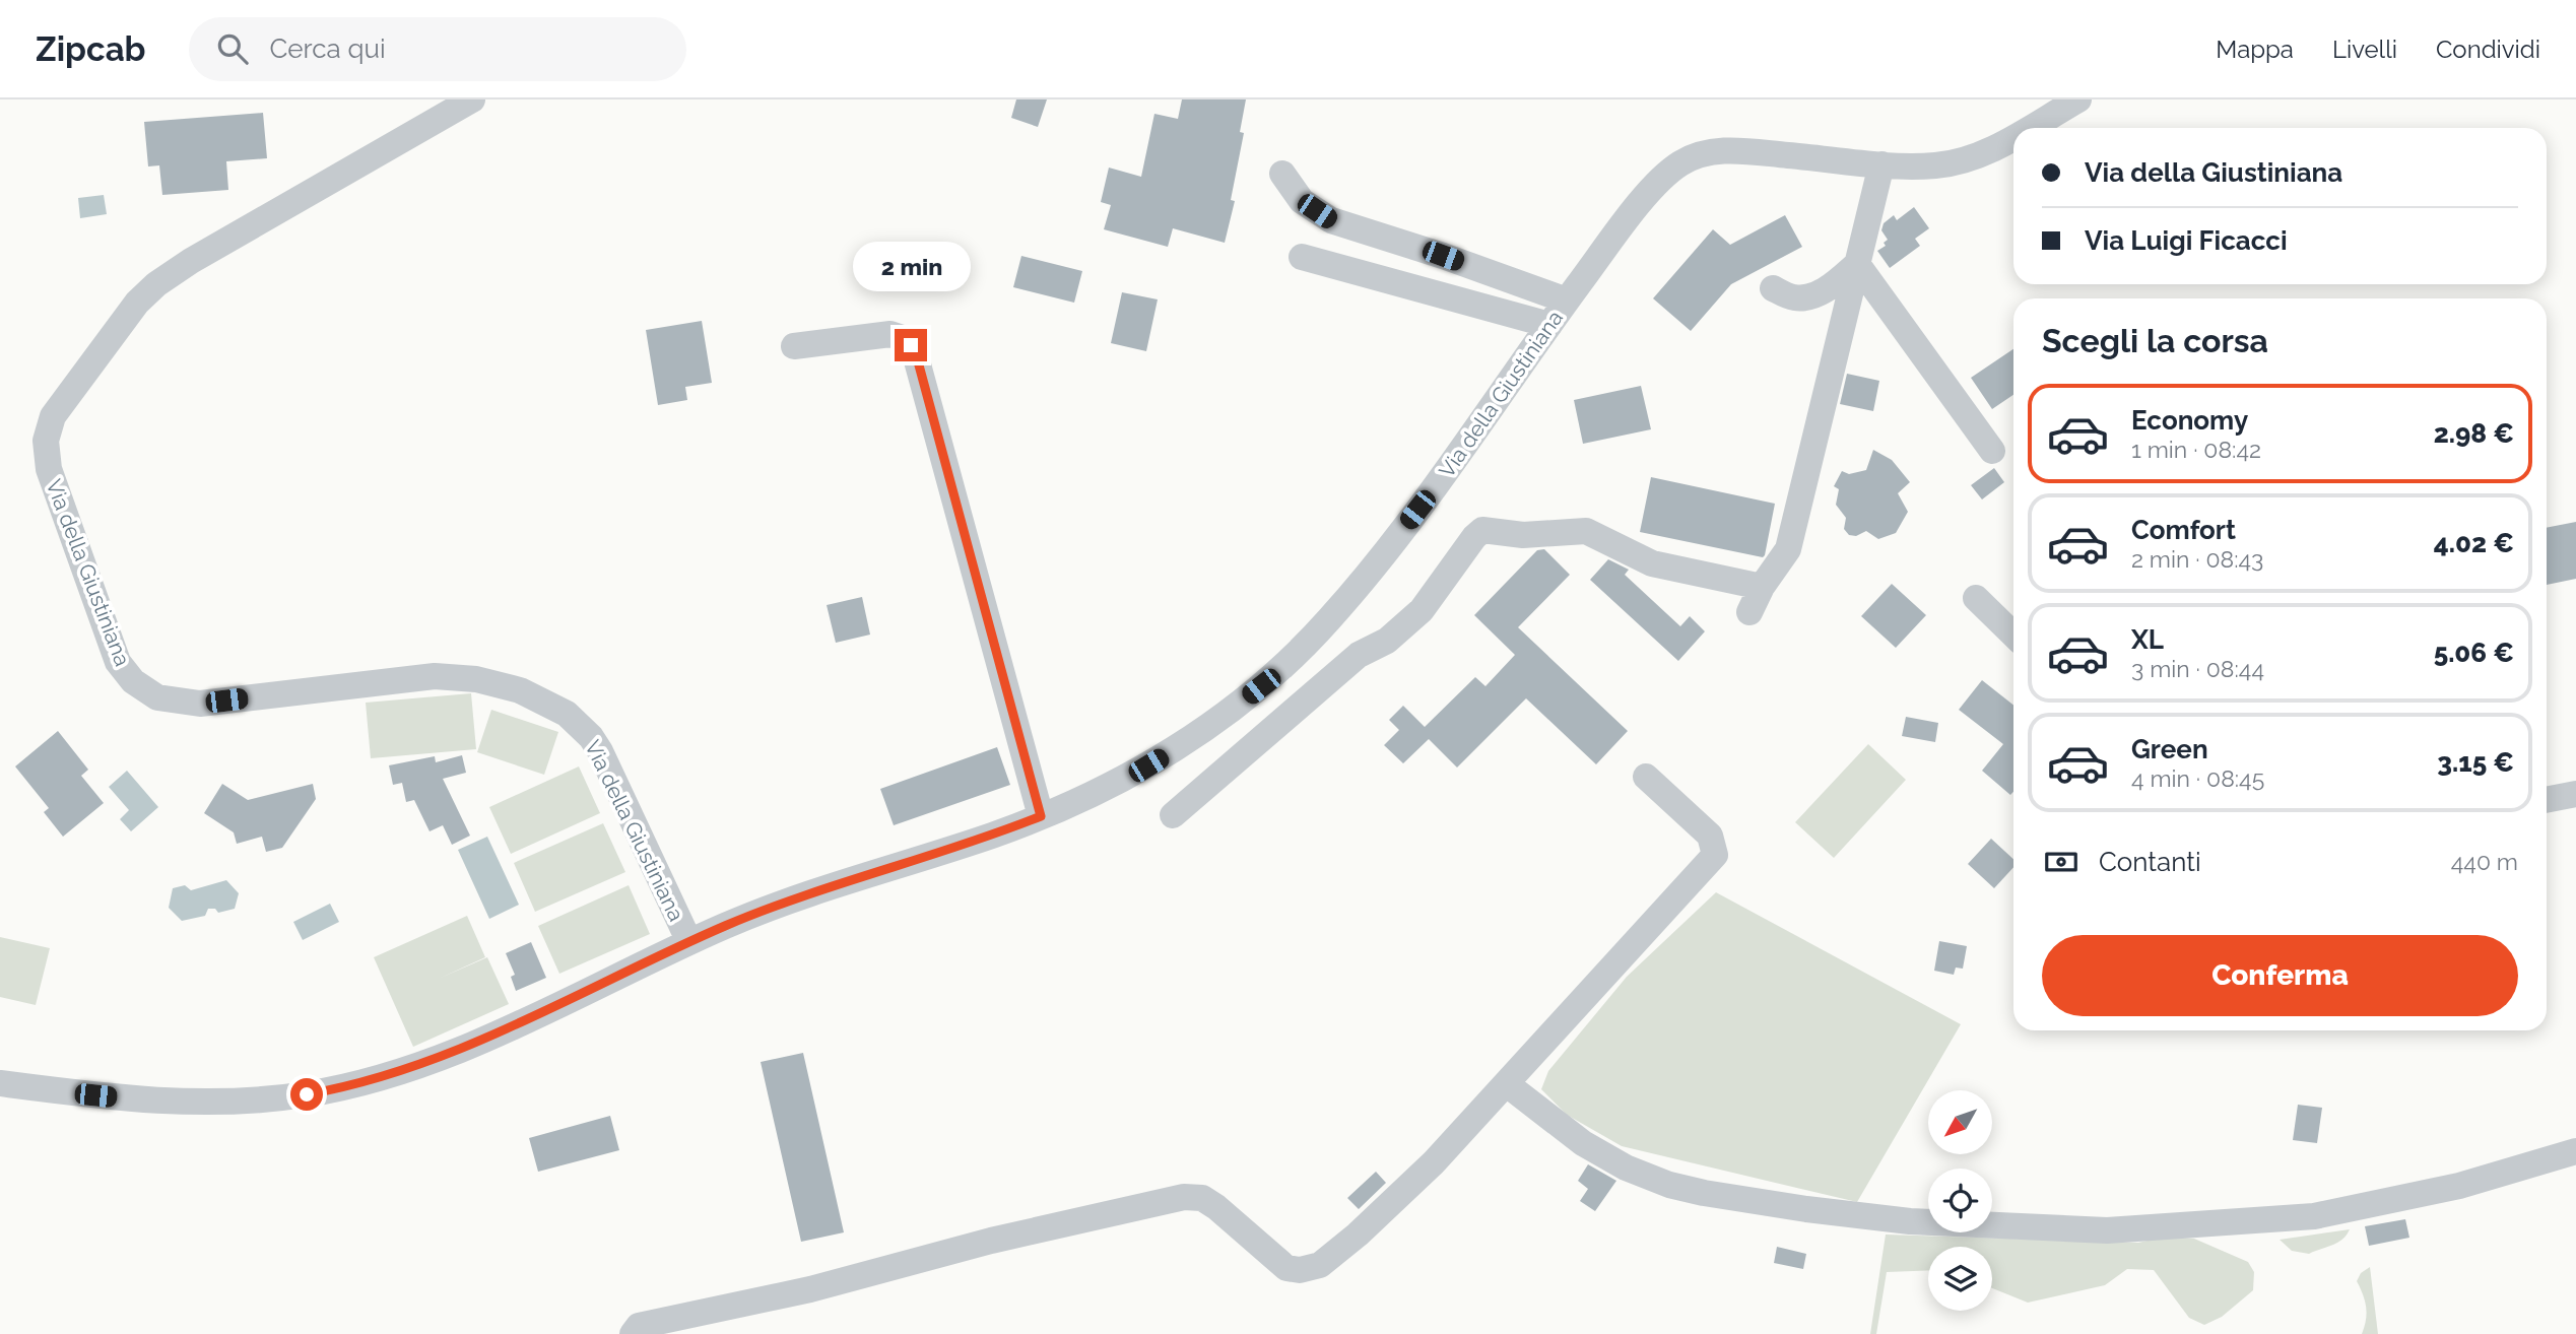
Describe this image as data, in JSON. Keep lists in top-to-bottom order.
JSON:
{
  "streets": {
    "street": ["Via della Giustiniana"]
  },
  "north": "bottom left",
  "page": {
    "header": "Zipcab",
    "search": "Cerca qui",
    "nav": ["Mappa", "Livelli", "Condividi"],
    "banner": ["Via della Giustiniana", "Via Luigi Ficacci"],
    "bubble": "2 min",
    "heading": "Scegli la corsa",
    "list": [
      {
        "name": "Economy",
        "note": "1 min · 08:42",
        "value": "2.98 €"
      },
      {
        "name": "Comfort",
        "note": "2 min · 08:43",
        "value": "4.02 €"
      },
      {
        "name": "XL",
        "note": "3 min · 08:44",
        "value": "5.06 €"
      },
      {
        "name": "Green",
        "note": "4 min · 08:45",
        "value": "3.15 €"
      }
    ],
    "pay": ["Contanti", "440 m"],
    "buttons": "Conferma"
  }
}
